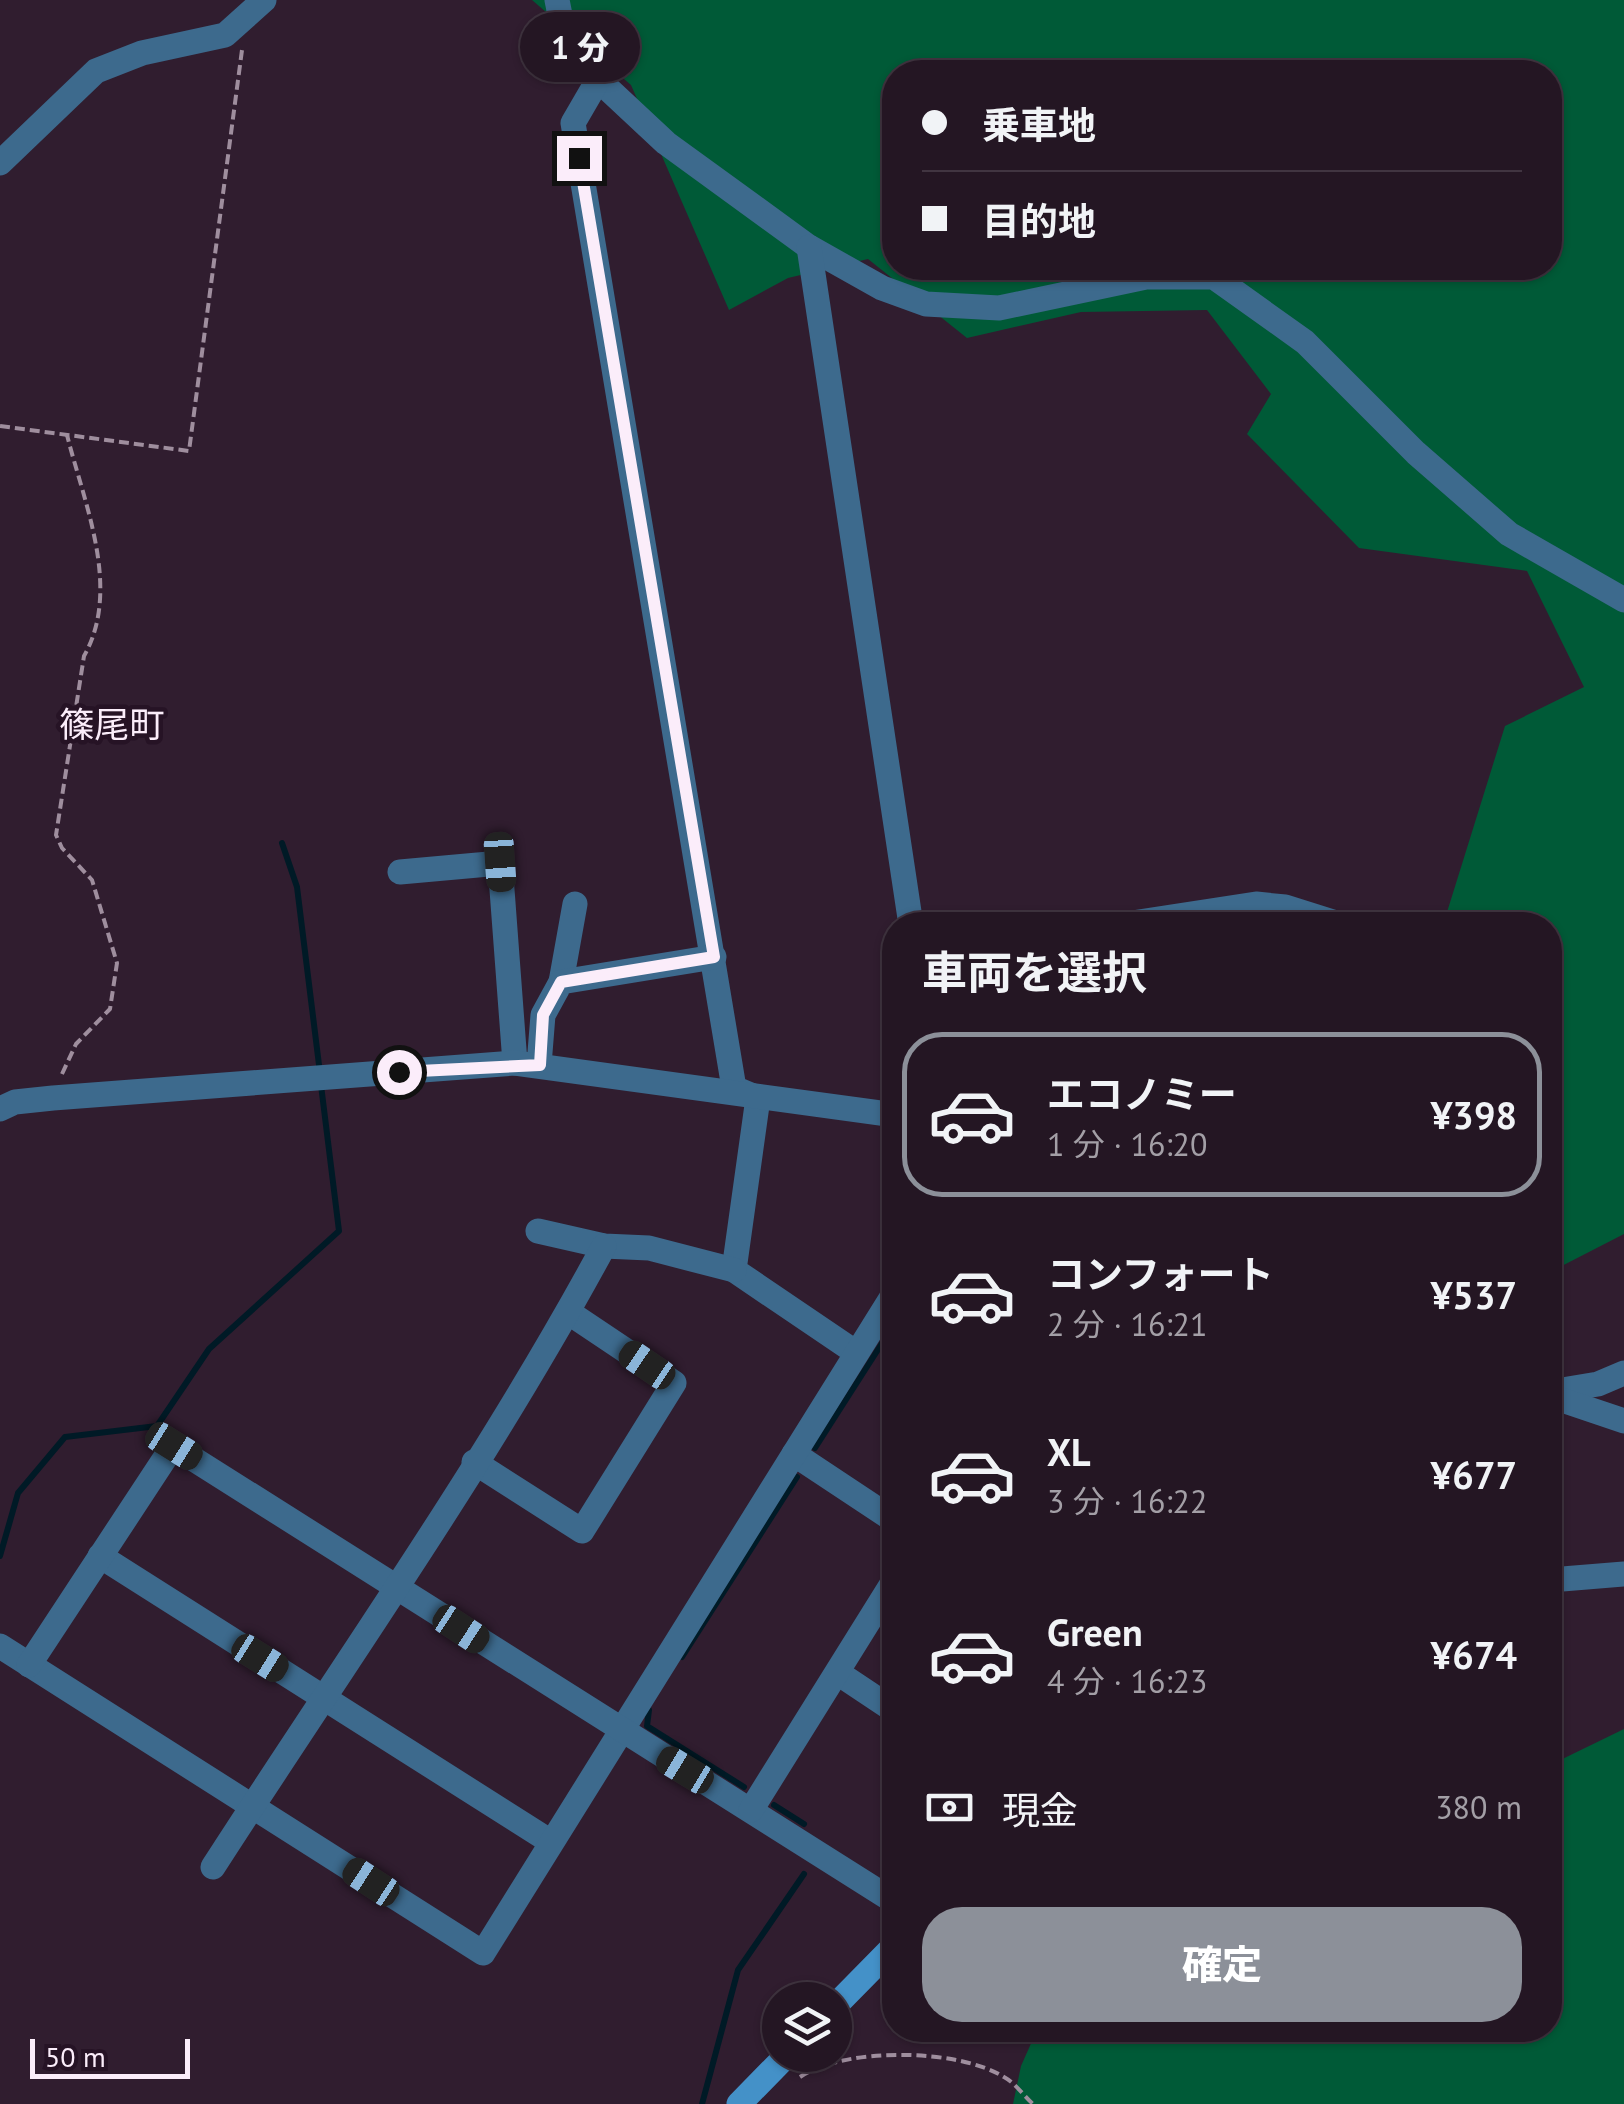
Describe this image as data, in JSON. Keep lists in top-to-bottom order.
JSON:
{
  "districts": ["篠尾町"],
  "scale_bar": "50 m",
  "page": {
    "bubble": "1 分",
    "banner": ["乗車地", "目的地"],
    "heading": "車両を選択",
    "list": [
      {
        "name": "エコノミー",
        "note": "1 分 · 16:20",
        "value": "¥398"
      },
      {
        "name": "コンフォート",
        "note": "2 分 · 16:21",
        "value": "¥537"
      },
      {
        "name": "XL",
        "note": "3 分 · 16:22",
        "value": "¥677"
      },
      {
        "name": "Green",
        "note": "4 分 · 16:23",
        "value": "¥674"
      }
    ],
    "pay": ["現金", "380 m"],
    "buttons": "確定",
    "scale": "50 m"
  }
}
